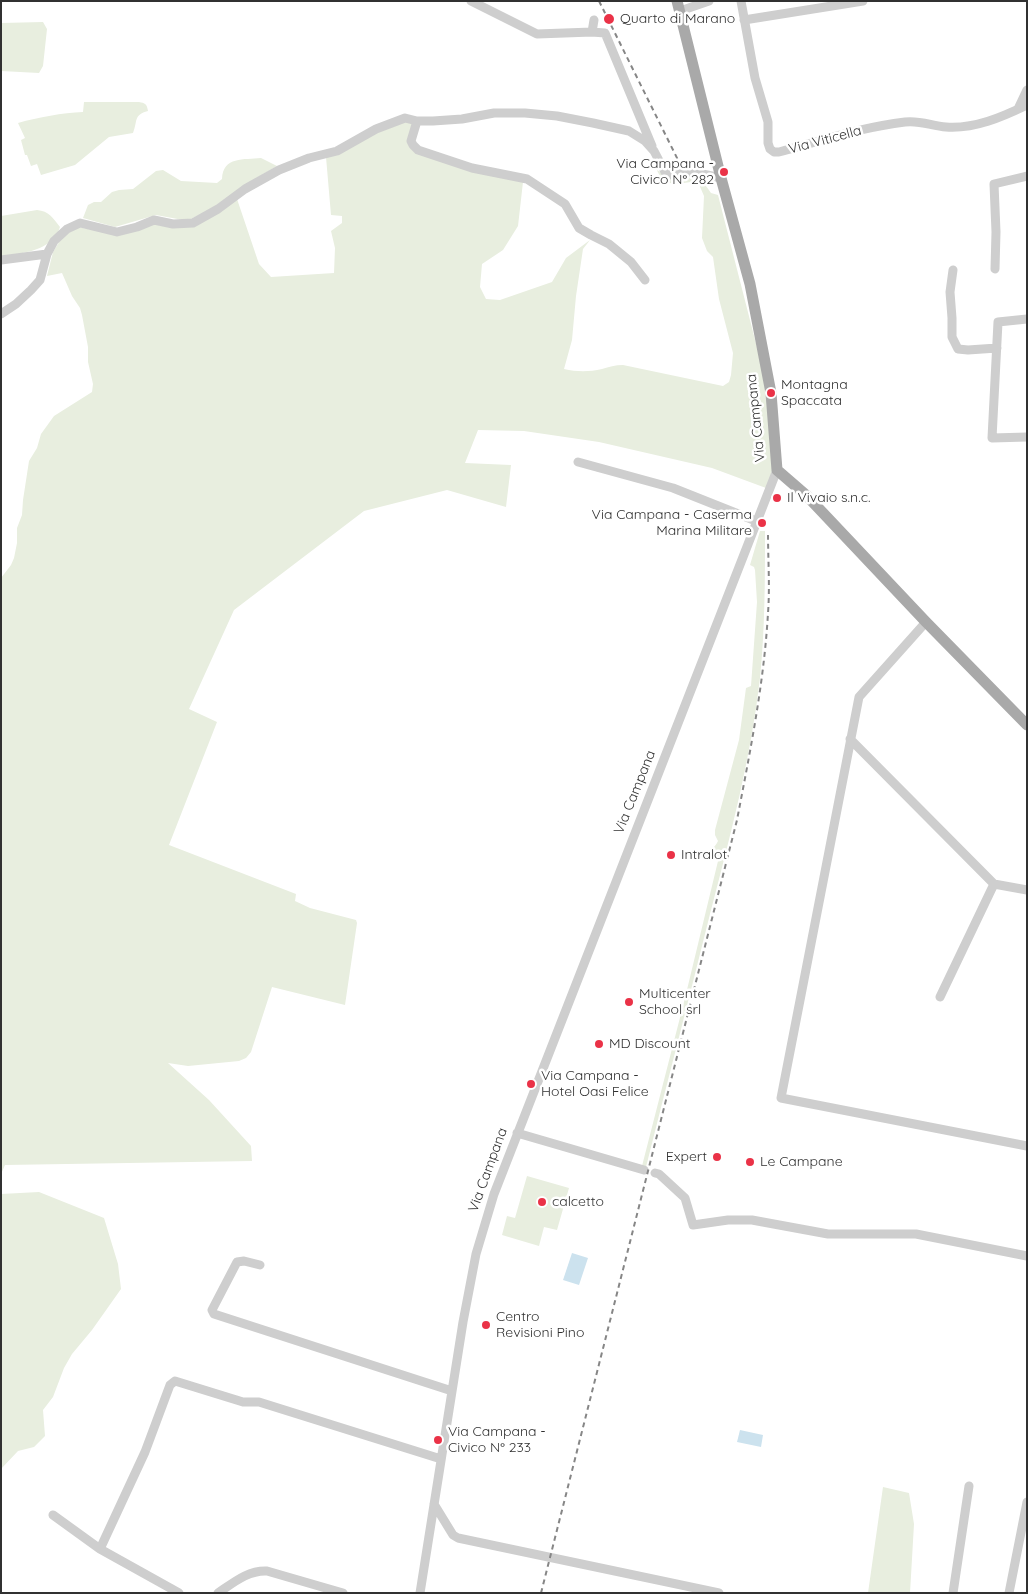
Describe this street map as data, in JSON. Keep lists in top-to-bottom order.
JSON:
{
  "streets": {
    "main road": ["Via Campana"],
    "street": ["Via Viticella"]
  },
  "places": [
    "Quarto di Marano",
    "Via Campana - Civico N° 282",
    "Montagna Spaccata",
    "Il Vivaio s.n.c.",
    "Via Campana - Caserma Marina Militare",
    "Intralot",
    "Multicenter School srl",
    "MD Discount",
    "Via Campana - Hotel Oasi Felice",
    "Expert",
    "Le Campane",
    "calcetto",
    "Centro Revisioni Pino",
    "Via Campana - Civico N° 233"
  ]
}
